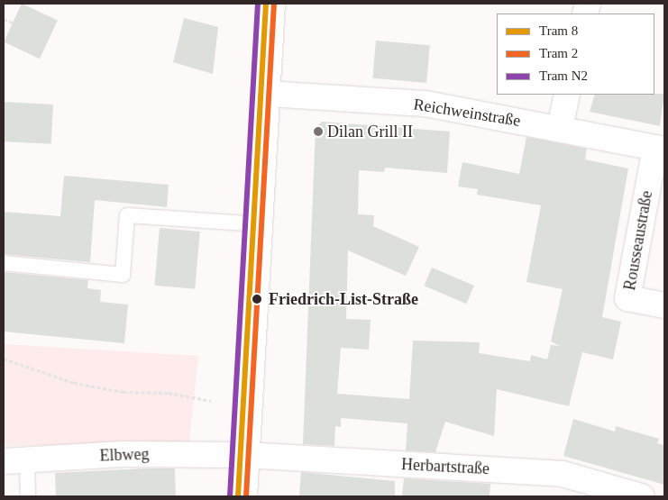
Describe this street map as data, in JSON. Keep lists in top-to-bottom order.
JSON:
{
  "streets": {
    "street": [
      "Reichweinstraße",
      "Rousseaustraße",
      "Elbweg",
      "Herbartstraße"
    ]
  },
  "crossings": [
    ["Reichweinstraße", "Rousseaustraße"],
    ["Elbweg", "Herbartstraße"]
  ],
  "places": ["Dilan Grill II", "Friedrich-List-Straße"],
  "lines": ["tram line 8", "tram line 2", "tram line N2"],
  "legend": ["Tram 8", "Tram 2", "Tram N2"]
}
